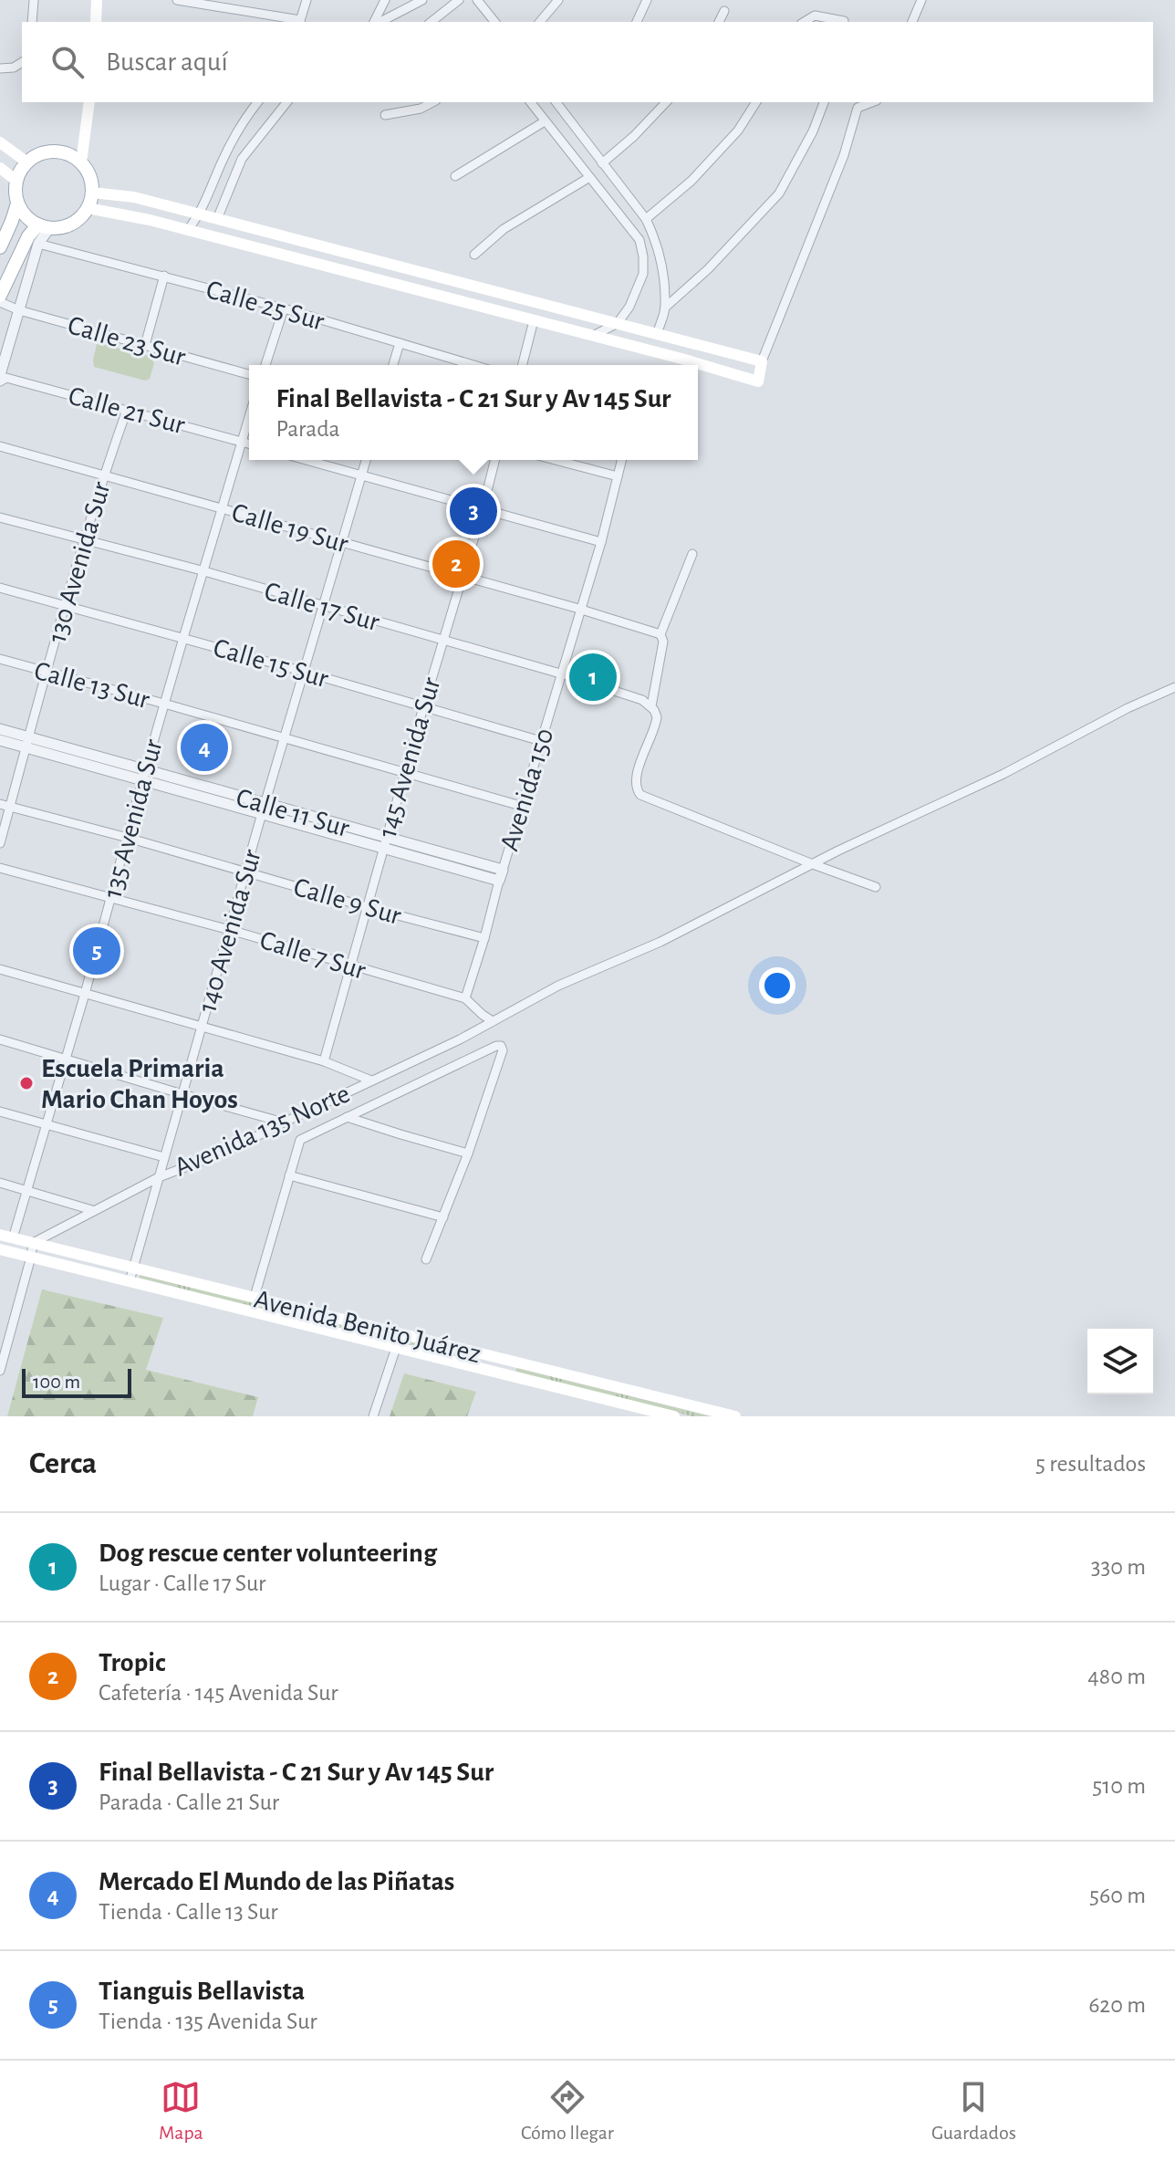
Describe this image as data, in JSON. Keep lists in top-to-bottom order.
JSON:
{
  "streets": {
    "main road": ["Avenida Benito Juárez"],
    "street": [
      "Calle 25 Sur",
      "Calle 23 Sur",
      "Calle 21 Sur",
      "Calle 19 Sur",
      "130 Avenida Sur",
      "Calle 17 Sur",
      "Calle 15 Sur",
      "Calle 13 Sur",
      "145 Avenida Sur",
      "Avenida 150",
      "Calle 11 Sur",
      "135 Avenida Sur",
      "Calle 9 Sur",
      "140 Avenida Sur",
      "Calle 7 Sur",
      "Avenida 135 Norte"
    ]
  },
  "crossings": [
    ["Calle 21 Sur", "130 Avenida Sur"],
    ["Calle 21 Sur", "135 Avenida Sur"],
    ["Calle 19 Sur", "130 Avenida Sur"],
    ["Calle 19 Sur", "145 Avenida Sur"],
    ["Calle 19 Sur", "Avenida 150"],
    ["Calle 19 Sur", "135 Avenida Sur"],
    ["Calle 19 Sur", "140 Avenida Sur"],
    ["130 Avenida Sur", "Calle 17 Sur"],
    ["130 Avenida Sur", "Calle 15 Sur"],
    ["130 Avenida Sur", "Calle 13 Sur"],
    ["130 Avenida Sur", "Calle 11 Sur"],
    ["130 Avenida Sur", "Calle 9 Sur"],
    ["Calle 17 Sur", "145 Avenida Sur"],
    ["Calle 17 Sur", "Avenida 150"],
    ["Calle 17 Sur", "135 Avenida Sur"],
    ["Calle 17 Sur", "140 Avenida Sur"],
    ["Calle 15 Sur", "145 Avenida Sur"],
    ["Calle 15 Sur", "Avenida 150"],
    ["Calle 15 Sur", "135 Avenida Sur"],
    ["Calle 15 Sur", "140 Avenida Sur"],
    ["Calle 13 Sur", "145 Avenida Sur"],
    ["Calle 13 Sur", "Avenida 150"],
    ["Calle 13 Sur", "135 Avenida Sur"],
    ["Calle 13 Sur", "140 Avenida Sur"],
    ["145 Avenida Sur", "Calle 11 Sur"],
    ["145 Avenida Sur", "Calle 9 Sur"],
    ["145 Avenida Sur", "Calle 7 Sur"],
    ["Avenida 150", "Calle 11 Sur"],
    ["Avenida 150", "Calle 9 Sur"],
    ["Avenida 150", "Calle 7 Sur"],
    ["Calle 11 Sur", "135 Avenida Sur"],
    ["Calle 11 Sur", "140 Avenida Sur"],
    ["135 Avenida Sur", "Calle 9 Sur"],
    ["135 Avenida Sur", "Calle 7 Sur"],
    ["135 Avenida Sur", "Avenida Benito Juárez"],
    ["Calle 9 Sur", "140 Avenida Sur"],
    ["140 Avenida Sur", "Calle 7 Sur"],
    ["140 Avenida Sur", "Avenida 135 Norte"],
    ["140 Avenida Sur", "Avenida Benito Juárez"],
    ["Calle 7 Sur", "Avenida 135 Norte"],
    ["Avenida 135 Norte", "Avenida Benito Juárez"]
  ],
  "places": ["Escuela Primaria Mario Chan Hoyos"],
  "scale_bar": "100 m",
  "page": {
    "search": "Buscar aquí",
    "popup": ["Final Bellavista - C 21 Sur y Av 145 Sur", "Parada"],
    "pins": [
      "3",
      "2",
      "1",
      "4",
      "5"
    ],
    "scale": "100 m",
    "heading": ["Cerca", "5 resultados"],
    "list": [
      {
        "mark": "1",
        "name": "Dog rescue center volunteering",
        "note": "Lugar · Calle 17 Sur",
        "value": "330 m"
      },
      {
        "mark": "2",
        "name": "Tropic",
        "note": "Cafetería · 145 Avenida Sur",
        "value": "480 m"
      },
      {
        "mark": "3",
        "name": "Final Bellavista - C 21 Sur y Av 145 Sur",
        "note": "Parada · Calle 21 Sur",
        "value": "510 m"
      },
      {
        "mark": "4",
        "name": "Mercado El Mundo de las Piñatas",
        "note": "Tienda · Calle 13 Sur",
        "value": "560 m"
      },
      {
        "mark": "5",
        "name": "Tianguis Bellavista",
        "note": "Tienda · 135 Avenida Sur",
        "value": "620 m"
      }
    ],
    "nav": ["Mapa", "Cómo llegar", "Guardados"]
  }
}
